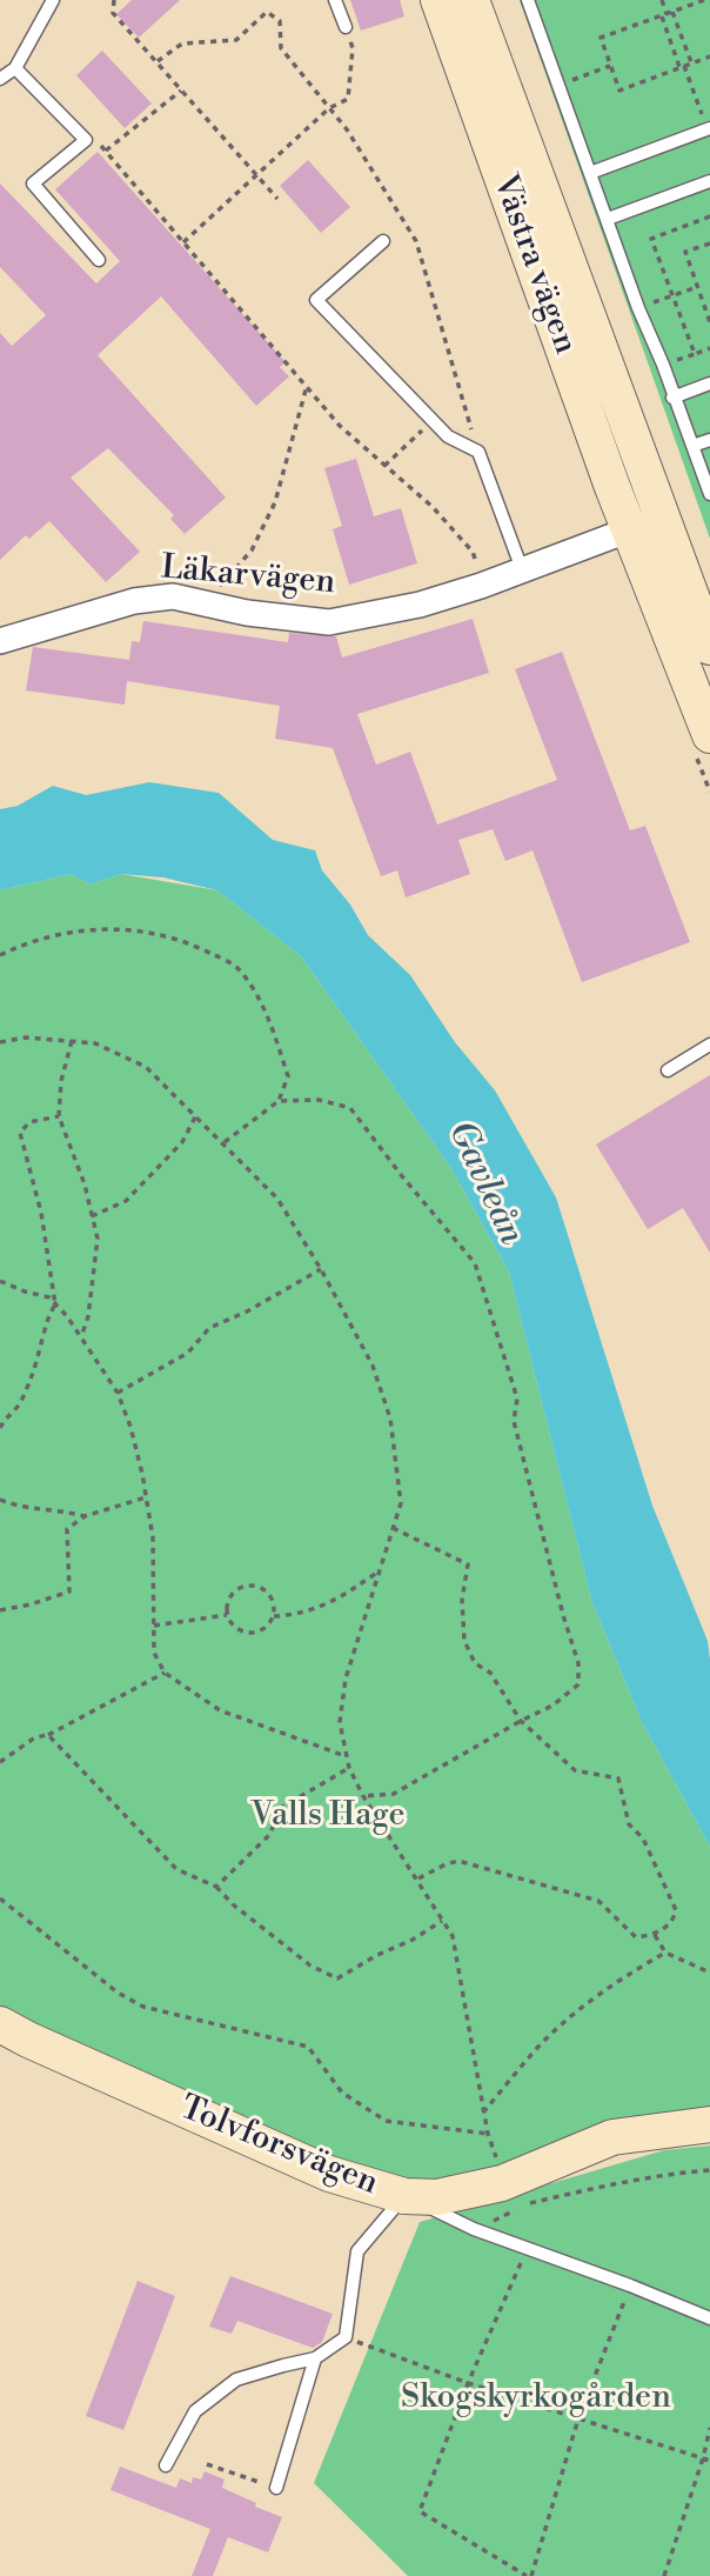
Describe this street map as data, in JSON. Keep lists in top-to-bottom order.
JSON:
{
  "streets": {
    "main road": ["Västra vägen", "Tolvforsvägen"],
    "street": ["Läkarvägen"]
  },
  "crossings": [
    ["Västra vägen", "Läkarvägen"]
  ],
  "water": ["Gavleån"],
  "parks": ["Valls Hage", "Skogskyrkogården"]
}
